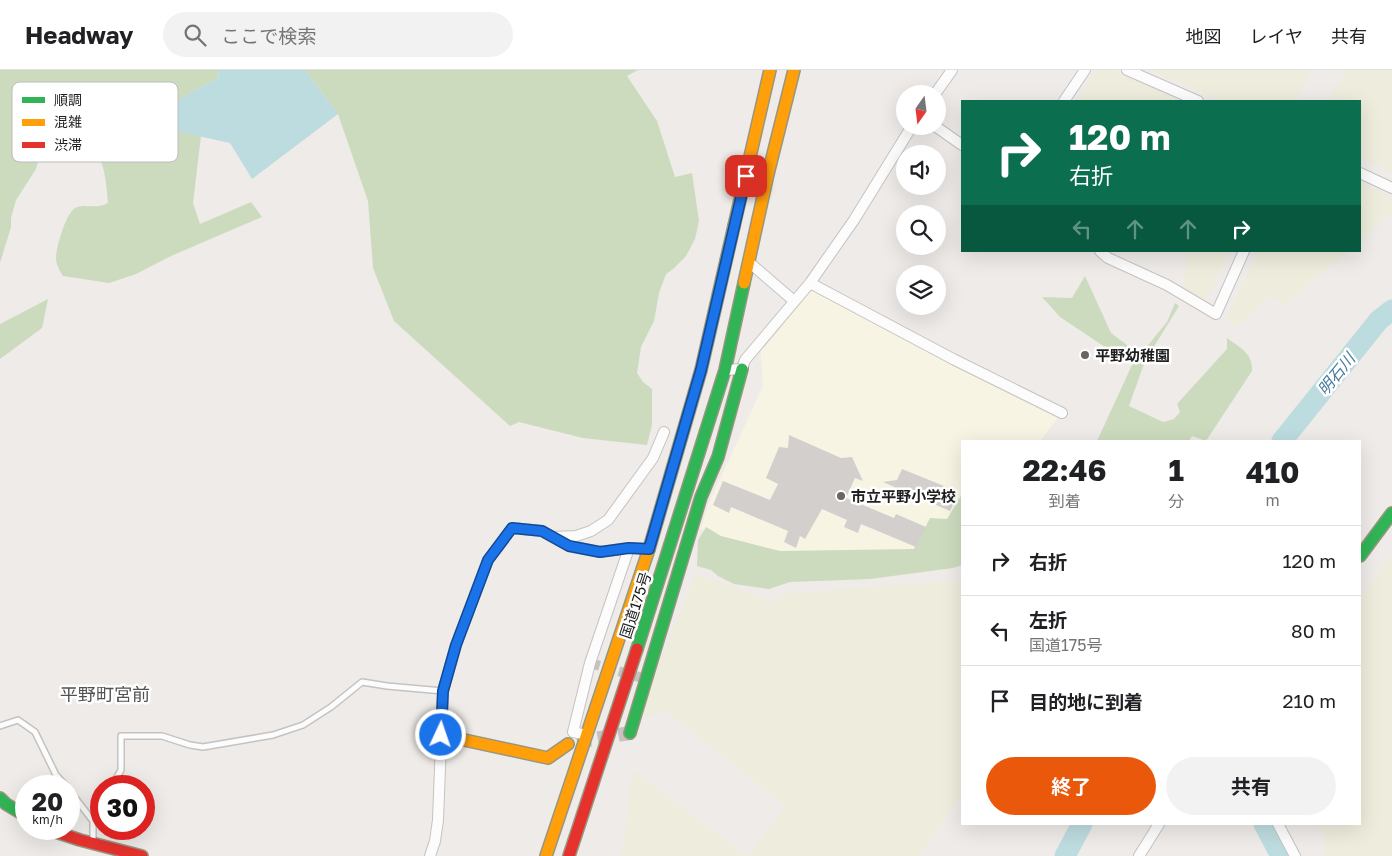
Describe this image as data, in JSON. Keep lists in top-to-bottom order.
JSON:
{
  "streets": {
    "main road": ["国道175号"]
  },
  "districts": ["平野町宮前"],
  "water": ["明石川"],
  "places": ["平野幼稚園", "市立平野小学校"],
  "legend": ["順調", "混雑", "渋滞"],
  "north": "bottom",
  "page": {
    "header": "Headway",
    "search": "ここで検索",
    "nav": ["地図", "レイヤ", "共有"],
    "turn": ["120 m", "右折"],
    "eta": [
      "22:46",
      "到着",
      "1",
      "分",
      "410",
      "m"
    ],
    "list": [
      {
        "name": "右折",
        "value": "120 m"
      },
      {
        "name": "左折",
        "note": "国道175号",
        "value": "80 m"
      },
      {
        "name": "目的地に到着",
        "value": "210 m"
      }
    ],
    "buttons": ["終了", "共有"],
    "speed": "20 km/h",
    "limit": "30"
  }
}
